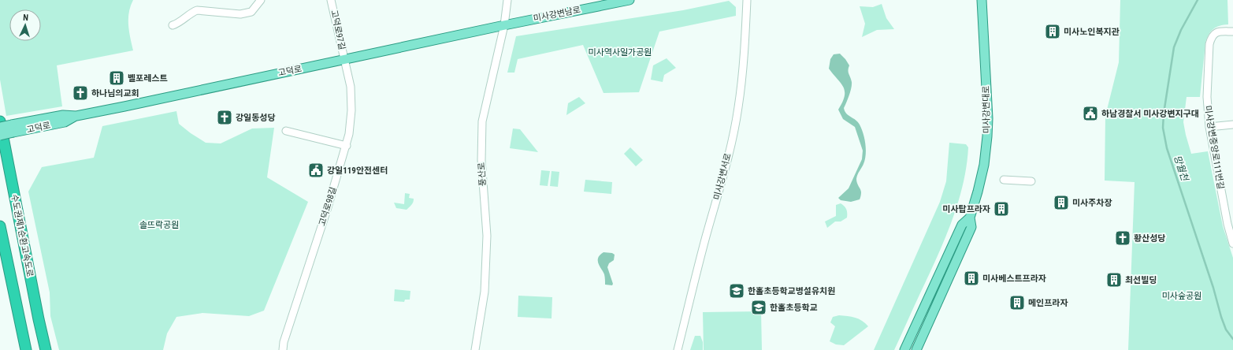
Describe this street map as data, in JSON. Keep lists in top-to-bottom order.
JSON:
{
  "streets": {
    "highway": ["수도권제1순환고속도로"],
    "main road": ["미사강변남로", "고덕로", "미사강변대로"],
    "street": [
      "고덕로97길",
      "미사강변중앙로111번길",
      "풍산로",
      "미사강변서로",
      "고덕로98길"
    ]
  },
  "crossings": [
    ["미사강변남로", "고덕로"],
    ["미사강변남로", "풍산로"],
    ["고덕로97길", "고덕로"],
    ["고덕로97길", "고덕로98길"],
    ["고덕로", "풍산로"],
    ["고덕로", "고덕로98길"]
  ],
  "water": ["망월천"],
  "parks": ["미사역사일가공원", "솔뜨락공원", "미사숲공원"],
  "places": {
    "building": [
      "미사노인복지관",
      "벨포레스트",
      "미사주차장",
      "미사탑프라자",
      "미사베스트프라자",
      "최선빌딩",
      "메인프라자"
    ],
    "church": ["하나님의교회", "강일동성당", "황산성당"],
    "public building": ["하남경찰서 미사강변지구대", "강일119안전센터"],
    "school or university": ["한홀초등학교병설유치원", "한홀초등학교"]
  },
  "north": "top"
}
